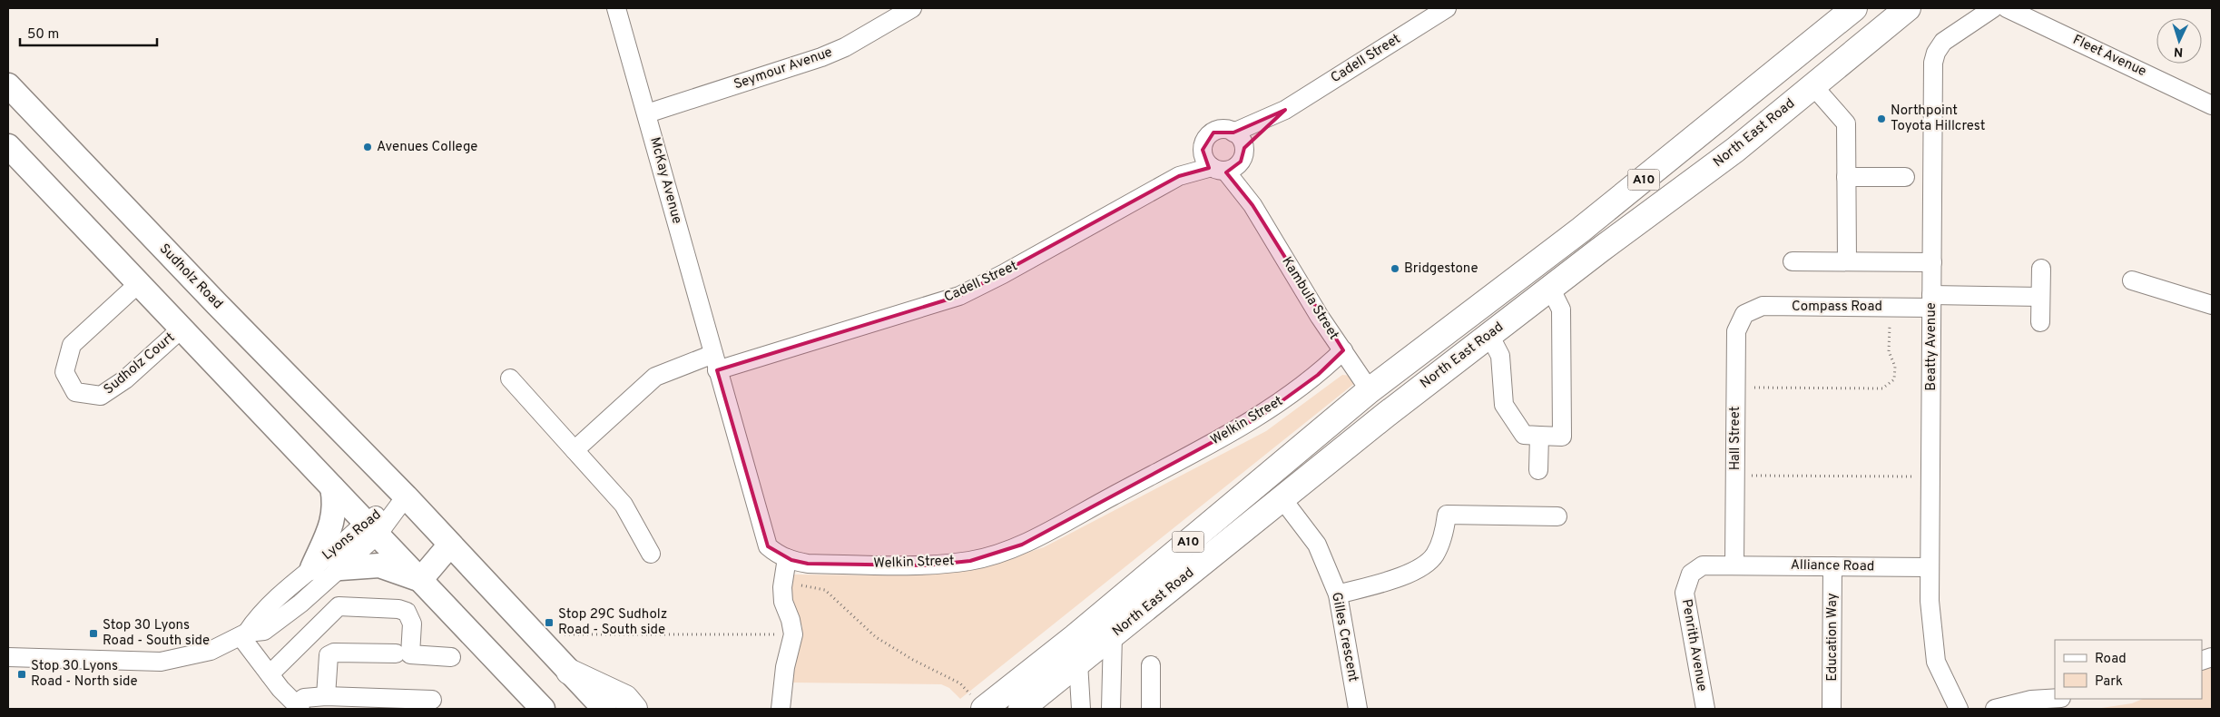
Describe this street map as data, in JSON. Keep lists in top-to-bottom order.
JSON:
{
  "streets": {
    "highway": ["North East Road", "A10"],
    "main road": ["Sudholz Road"],
    "street": [
      "Fleet Avenue",
      "Cadell Street",
      "Seymour Avenue",
      "McKay Avenue",
      "Kambula Street",
      "Compass Road",
      "Beatty Avenue",
      "Sudholz Court",
      "Welkin Street",
      "Hall Street",
      "Lyons Road",
      "Alliance Road",
      "Gilles Crescent",
      "Education Way",
      "Penrith Avenue"
    ]
  },
  "crossings": [
    ["Cadell Street", "McKay Avenue"],
    ["Cadell Street", "Kambula Street"],
    ["Cadell Street", "Welkin Street"],
    ["Seymour Avenue", "McKay Avenue"],
    ["North East Road", "Kambula Street"],
    ["North East Road", "Gilles Crescent"],
    ["McKay Avenue", "Welkin Street"],
    ["Sudholz Road", "Lyons Road"],
    ["Kambula Street", "Welkin Street"],
    ["Compass Road", "Beatty Avenue"],
    ["Compass Road", "Hall Street"],
    ["Beatty Avenue", "Alliance Road"],
    ["Hall Street", "Alliance Road"],
    ["Hall Street", "Penrith Avenue"],
    ["Alliance Road", "Education Way"],
    ["Alliance Road", "Penrith Avenue"]
  ],
  "places": {
    "other": ["Northpoint Toyota Hillcrest", "Avenues College", "Bridgestone"],
    "transit": ["Stop 29C Sudholz Road - South side", "Stop 30 Lyons Road - South side", "Stop 30 Lyons Road - North side"]
  },
  "legend": ["Road", "Park"],
  "scale_bar": "50 m",
  "north": "bottom"
}
